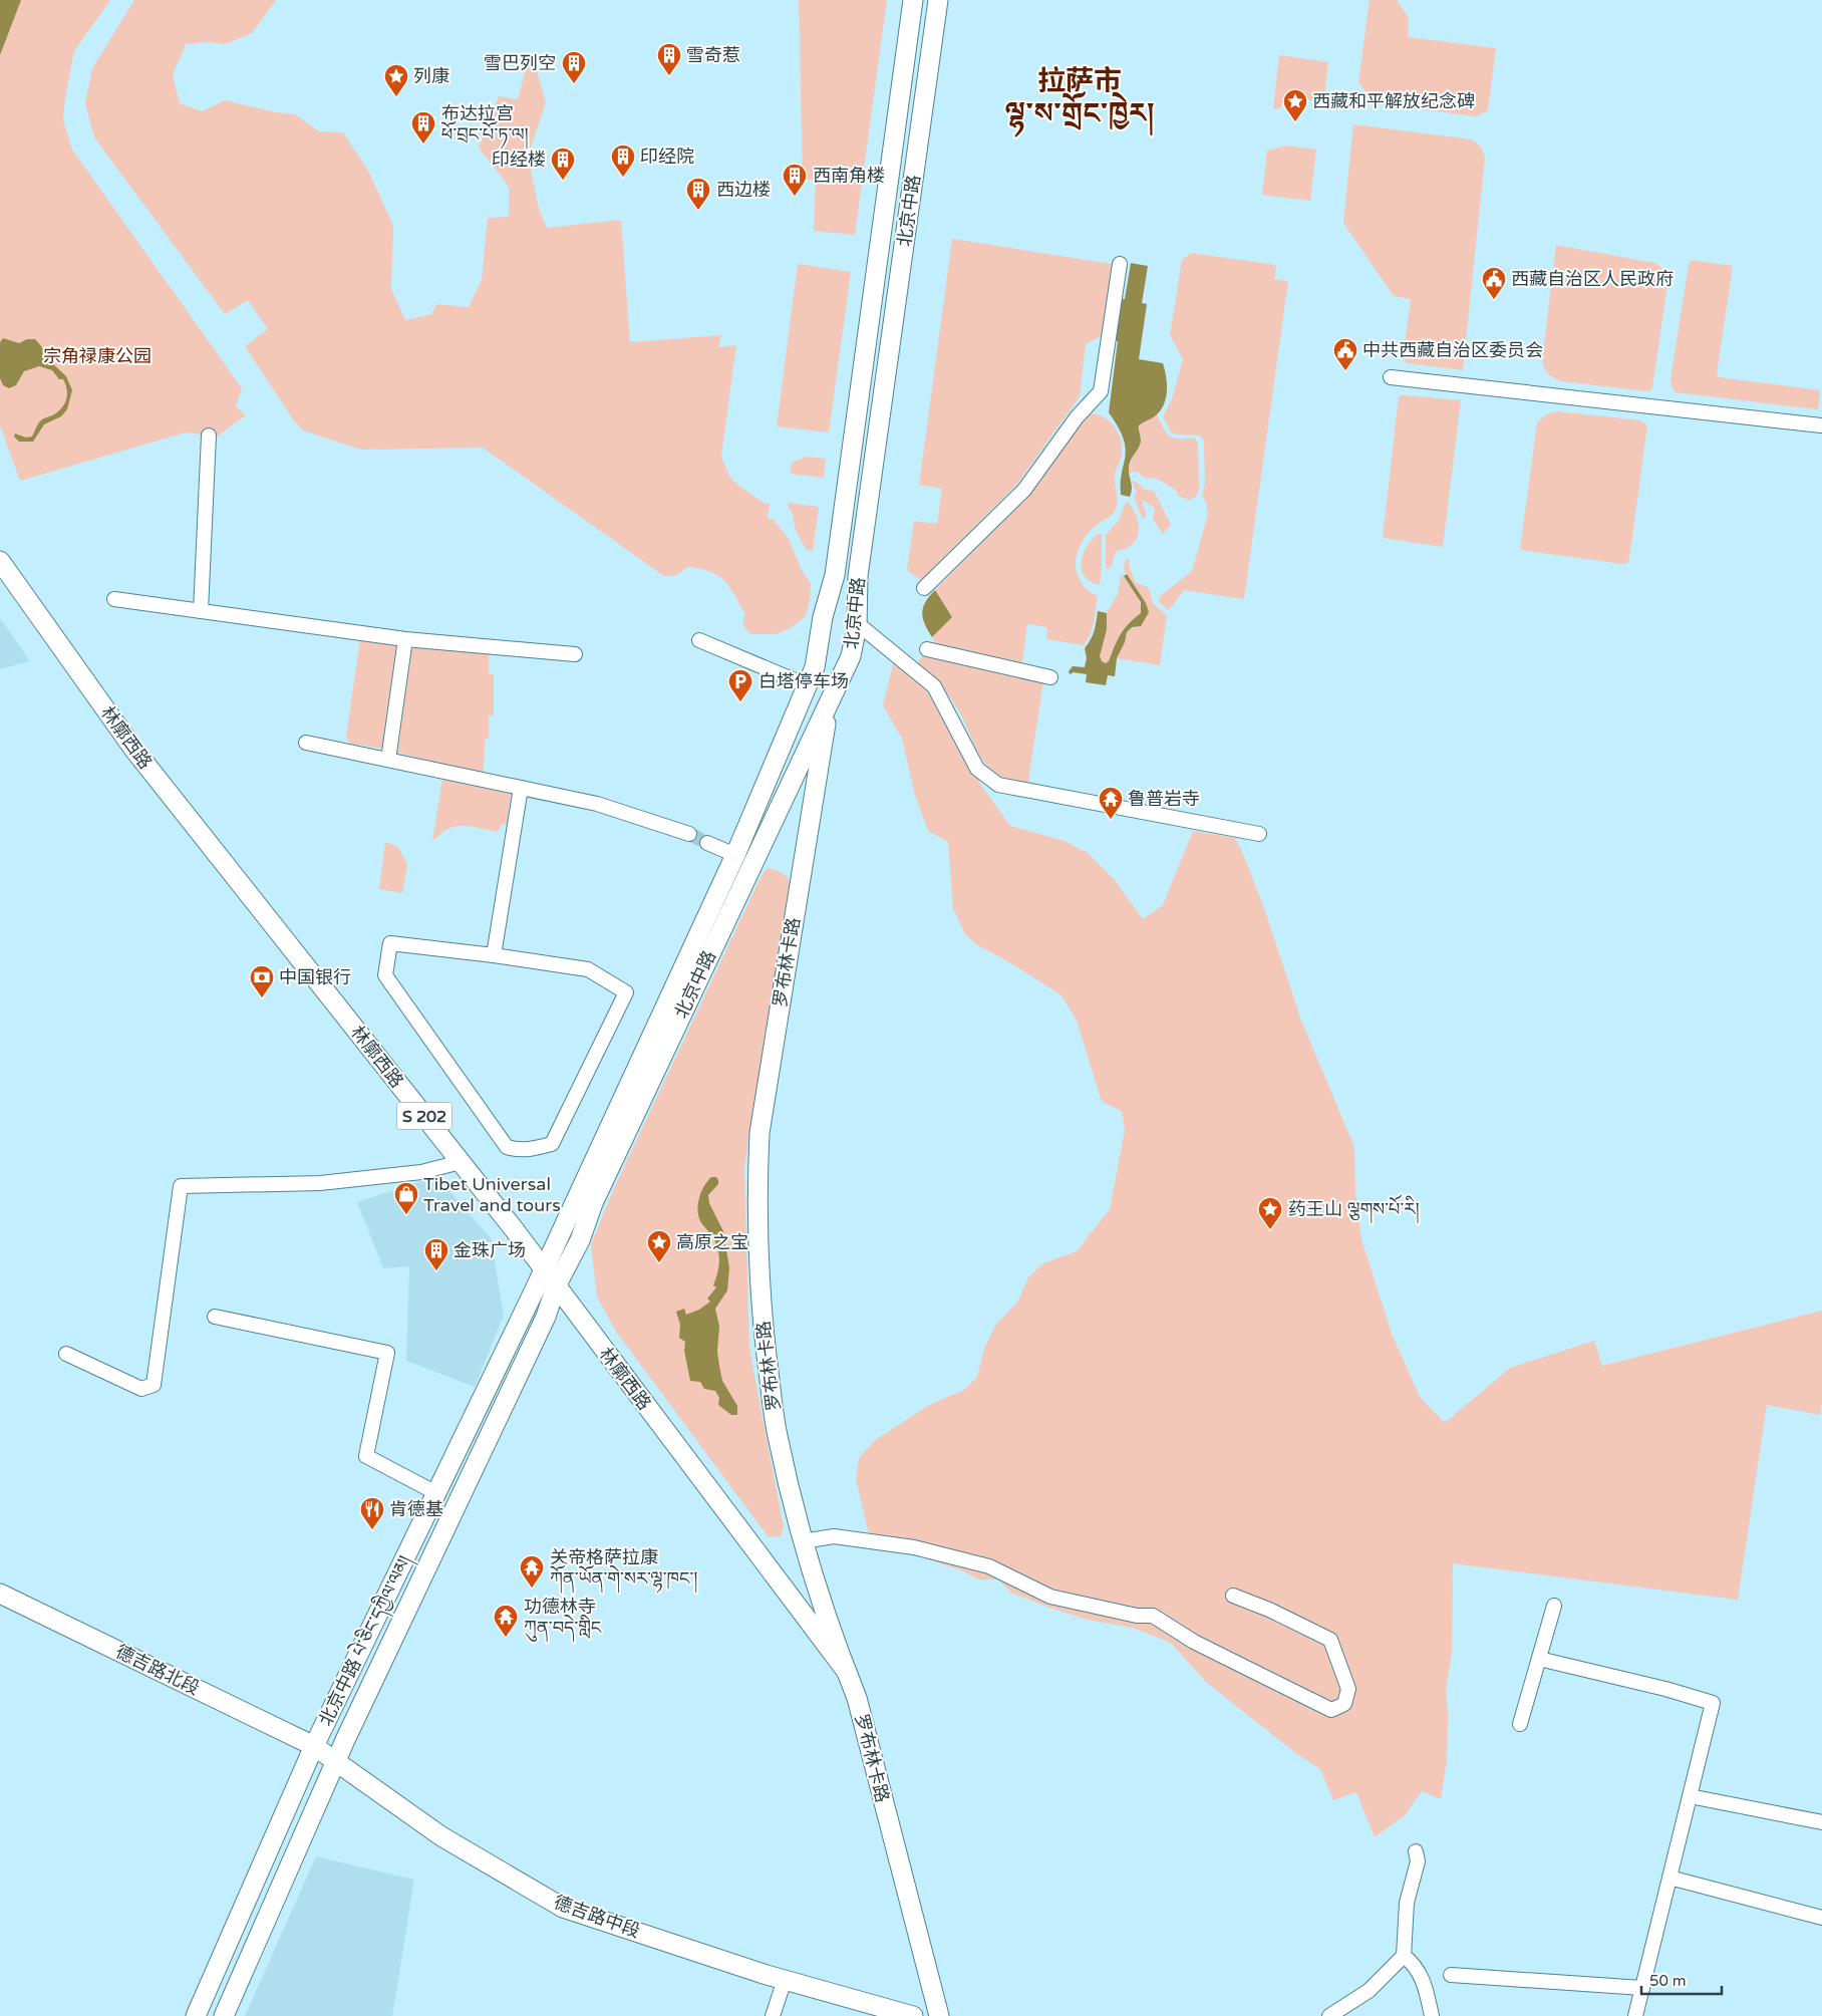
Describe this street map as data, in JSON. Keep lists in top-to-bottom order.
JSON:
{
  "streets": {
    "main road": [
      "北京中路",
      "林廓西路",
      "罗布林卡路",
      "S 202",
      "北京中路 པེ་ཅིང་དཀྱིལ་ལམ།",
      "德吉路北段",
      "德吉路中段"
    ]
  },
  "crossings": [
    ["北京中路", "林廓西路"],
    ["北京中路", "罗布林卡路"],
    ["北京中路", "北京中路 པེ་ཅིང་དཀྱིལ་ལམ།"],
    ["林廓西路", "罗布林卡路"],
    ["林廓西路", "北京中路 པེ་ཅིང་དཀྱིལ་ལམ།"],
    ["北京中路 པེ་ཅིང་དཀྱིལ་ལམ།", "德吉路北段"],
    ["北京中路 པེ་ཅིང་དཀྱིལ་ལམ།", "德吉路中段"],
    ["德吉路北段", "德吉路中段"]
  ],
  "districts": ["拉萨市 ལྷ་ས་གྲོང་ཁྱེར།"],
  "parks": ["宗角禄康公园"],
  "places": {
    "building": [
      "雪奇惹",
      "雪巴列空",
      "布达拉宫 ཕོ་བྲང་པོ་ཏ་ལ།",
      "印经院",
      "印经楼",
      "西南角楼",
      "西边楼",
      "金珠广场"
    ],
    "place": [
      "列康",
      "西藏和平解放纪念碑",
      "药王山 ལྕགས་པོ་རི།",
      "高原之宝"
    ],
    "public building": ["西藏自治区人民政府", "中共西藏自治区委员会"],
    "parking": ["白塔停车场"],
    "temple": ["鲁普岩寺", "关帝格萨拉康 ཀོན་ཡོན་གེ་སར་ལྷ་ཁང་།", "功德林寺 ཀུན་བདེ་གླིང"],
    "bank": ["中国银行"],
    "shop": ["Tibet Universal Travel and tours"],
    "restaurant": ["肯德基"]
  },
  "scale_bar": "50 m"
}
